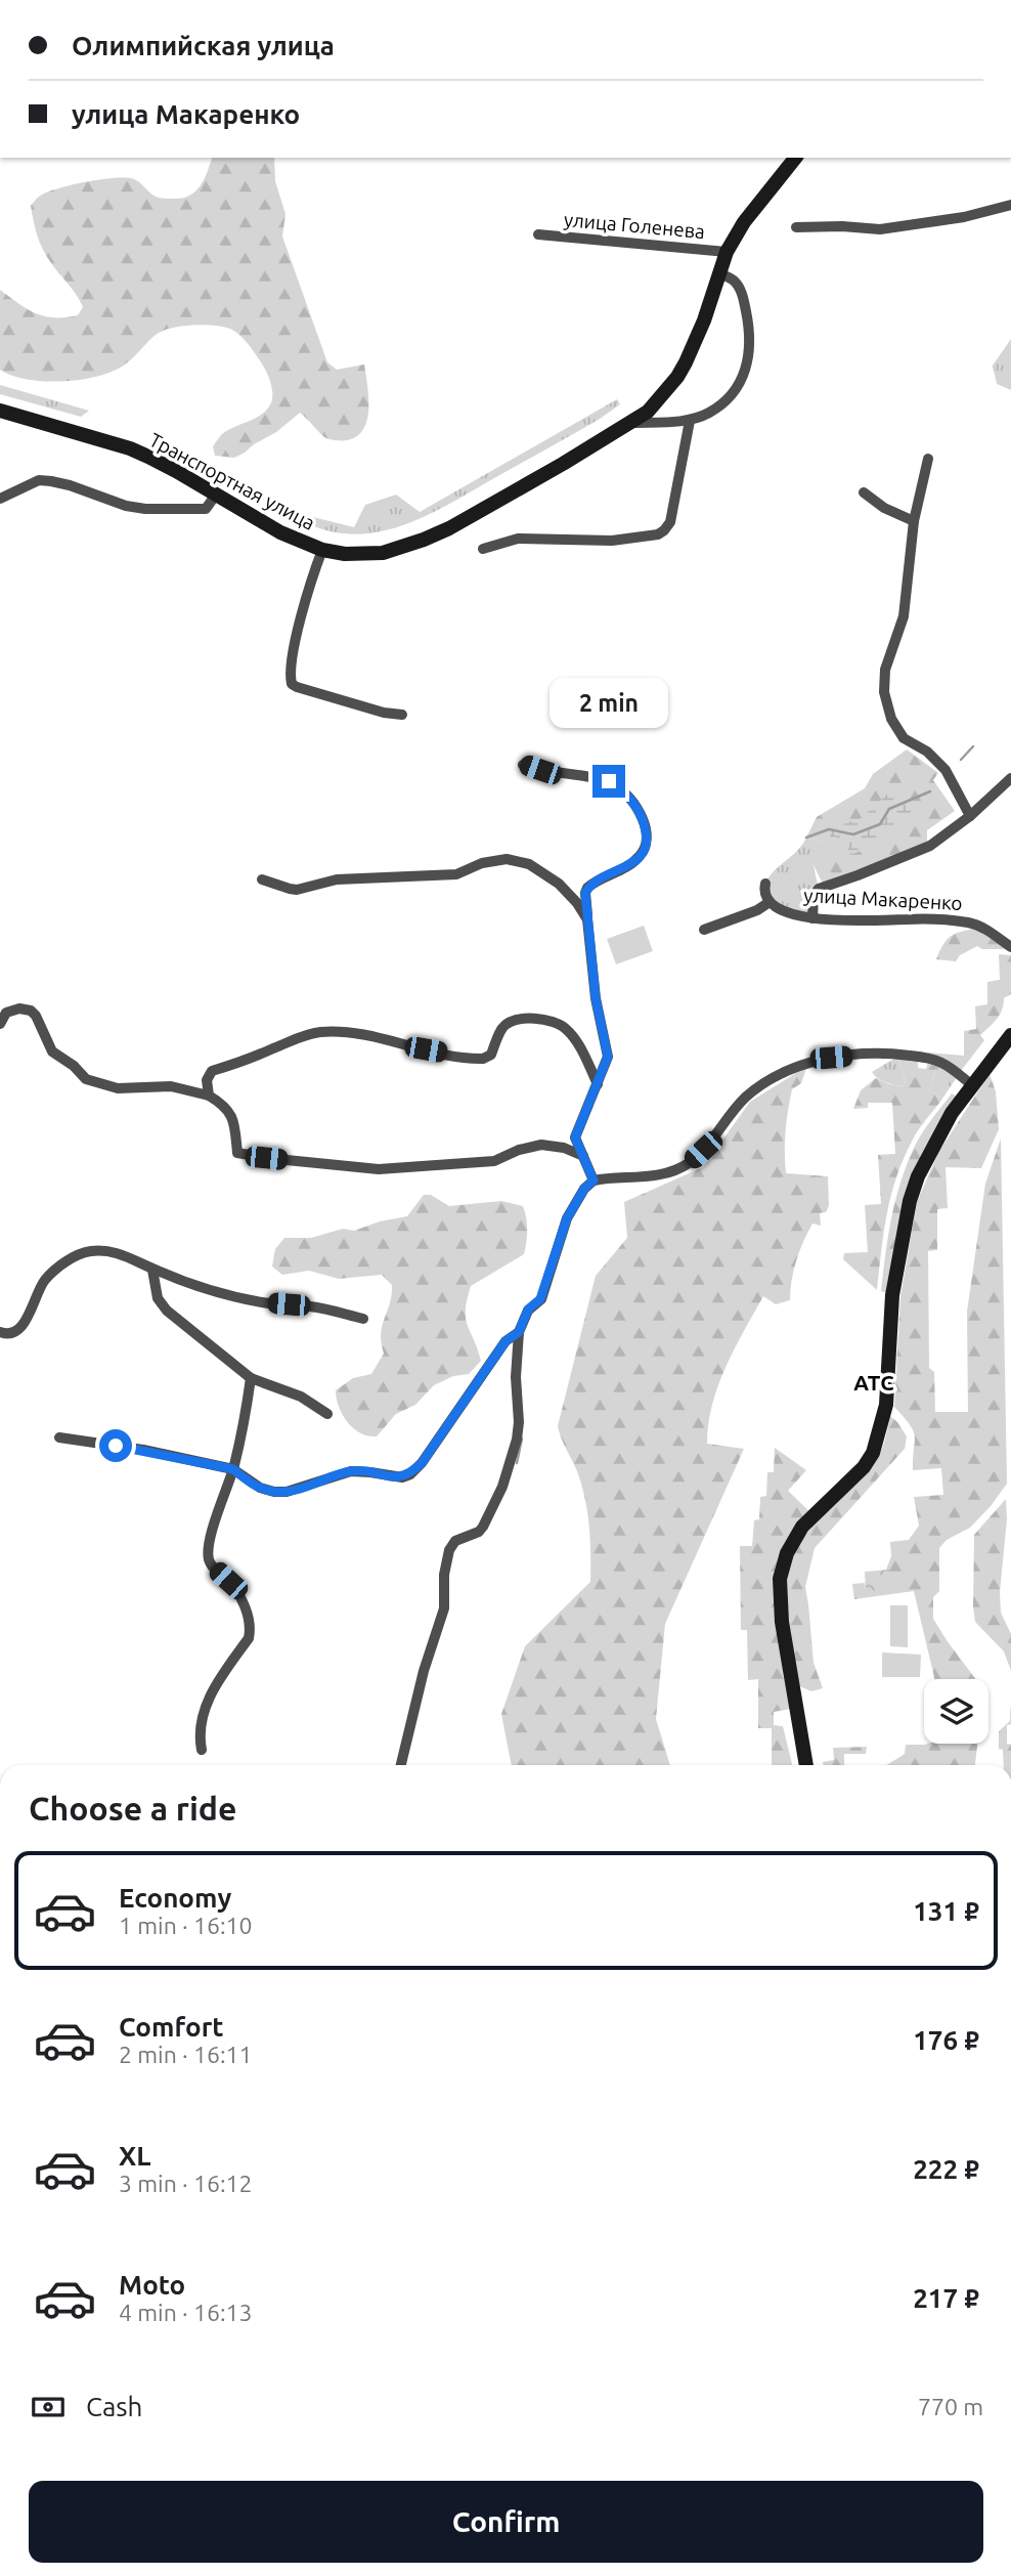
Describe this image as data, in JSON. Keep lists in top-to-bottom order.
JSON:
{
  "streets": {
    "main road": ["Транспортная улица"],
    "street": ["улица Голенева", "улица Макаренко"]
  },
  "crossings": [
    ["улица Голенева", "Транспортная улица"]
  ],
  "districts": ["АТС"],
  "page": {
    "banner": ["Олимпийская улица", "улица Макаренко"],
    "bubble": "2 min",
    "heading": "Choose a ride",
    "list": [
      {
        "name": "Economy",
        "note": "1 min · 16:10",
        "value": "131 ₽"
      },
      {
        "name": "Comfort",
        "note": "2 min · 16:11",
        "value": "176 ₽"
      },
      {
        "name": "XL",
        "note": "3 min · 16:12",
        "value": "222 ₽"
      },
      {
        "name": "Moto",
        "note": "4 min · 16:13",
        "value": "217 ₽"
      }
    ],
    "pay": ["Cash", "770 m"],
    "buttons": "Confirm"
  }
}
